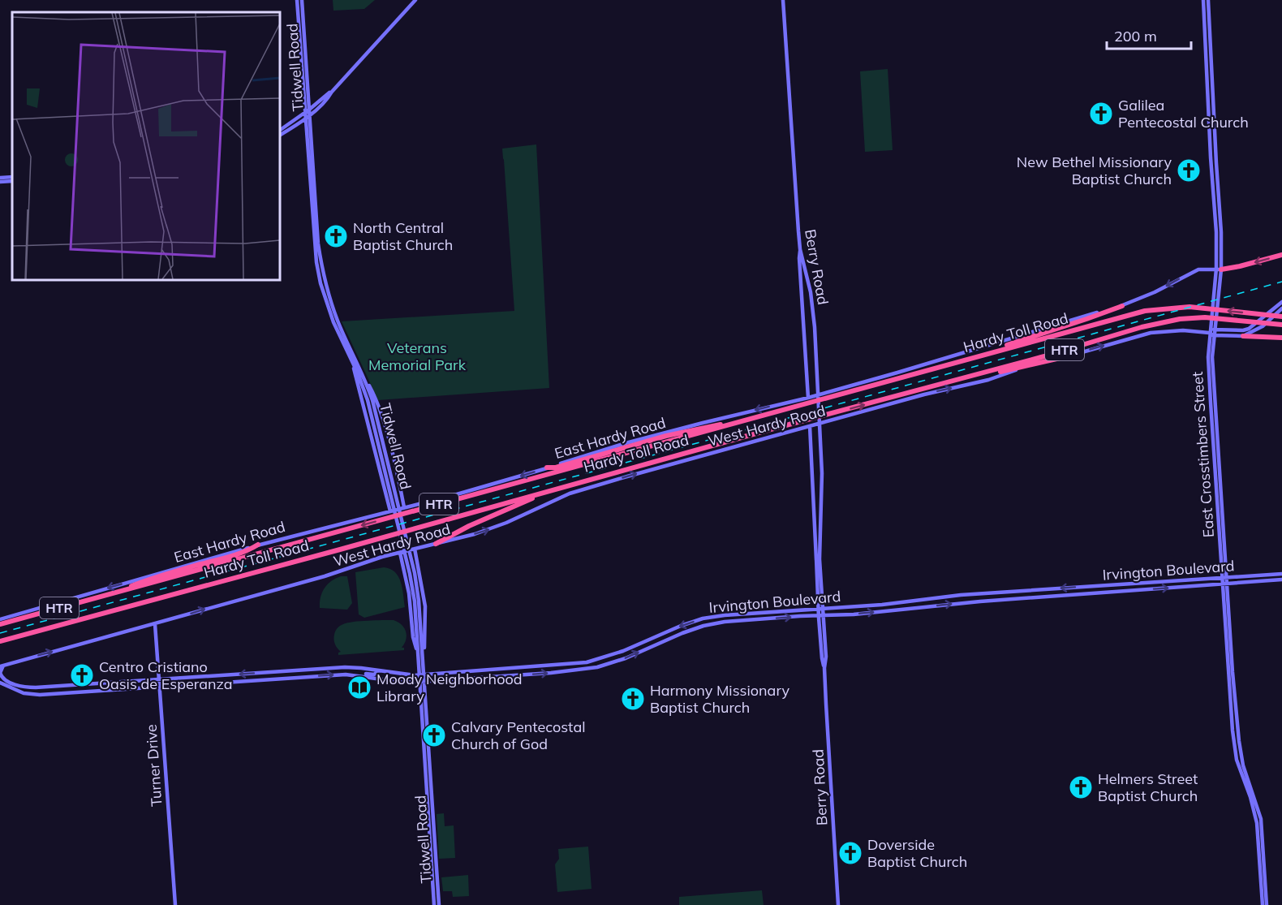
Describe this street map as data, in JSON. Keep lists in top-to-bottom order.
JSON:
{
  "streets": {
    "highway": ["Hardy Toll Road", "HTR"],
    "main road": [
      "Tidwell Road",
      "Berry Road",
      "West Hardy Road",
      "East Hardy Road",
      "East Crosstimbers Street",
      "Irvington Boulevard",
      "Turner Drive"
    ]
  },
  "crossings": [
    ["Tidwell Road", "Irvington Boulevard"],
    ["Berry Road", "Irvington Boulevard"],
    ["West Hardy Road", "East Crosstimbers Street"],
    ["West Hardy Road", "Irvington Boulevard"],
    ["West Hardy Road", "Turner Drive"],
    ["East Hardy Road", "East Crosstimbers Street"],
    ["East Crosstimbers Street", "Irvington Boulevard"],
    ["Irvington Boulevard", "Turner Drive"]
  ],
  "one_way": ["West Hardy Road", "East Hardy Road"],
  "parks": ["Veterans Memorial Park"],
  "places": {
    "church": [
      "Galilea Pentecostal Church",
      "New Bethel Missionary Baptist Church",
      "North Central Baptist Church",
      "Centro Cristiano Oasis de Esperanza",
      "Harmony Missionary Baptist Church",
      "Calvary Pentecostal Church of God",
      "Helmers Street Baptist Church",
      "Doverside Baptist Church"
    ],
    "library": ["Moody Neighborhood Library"]
  },
  "scale_bar": "200 m"
}
